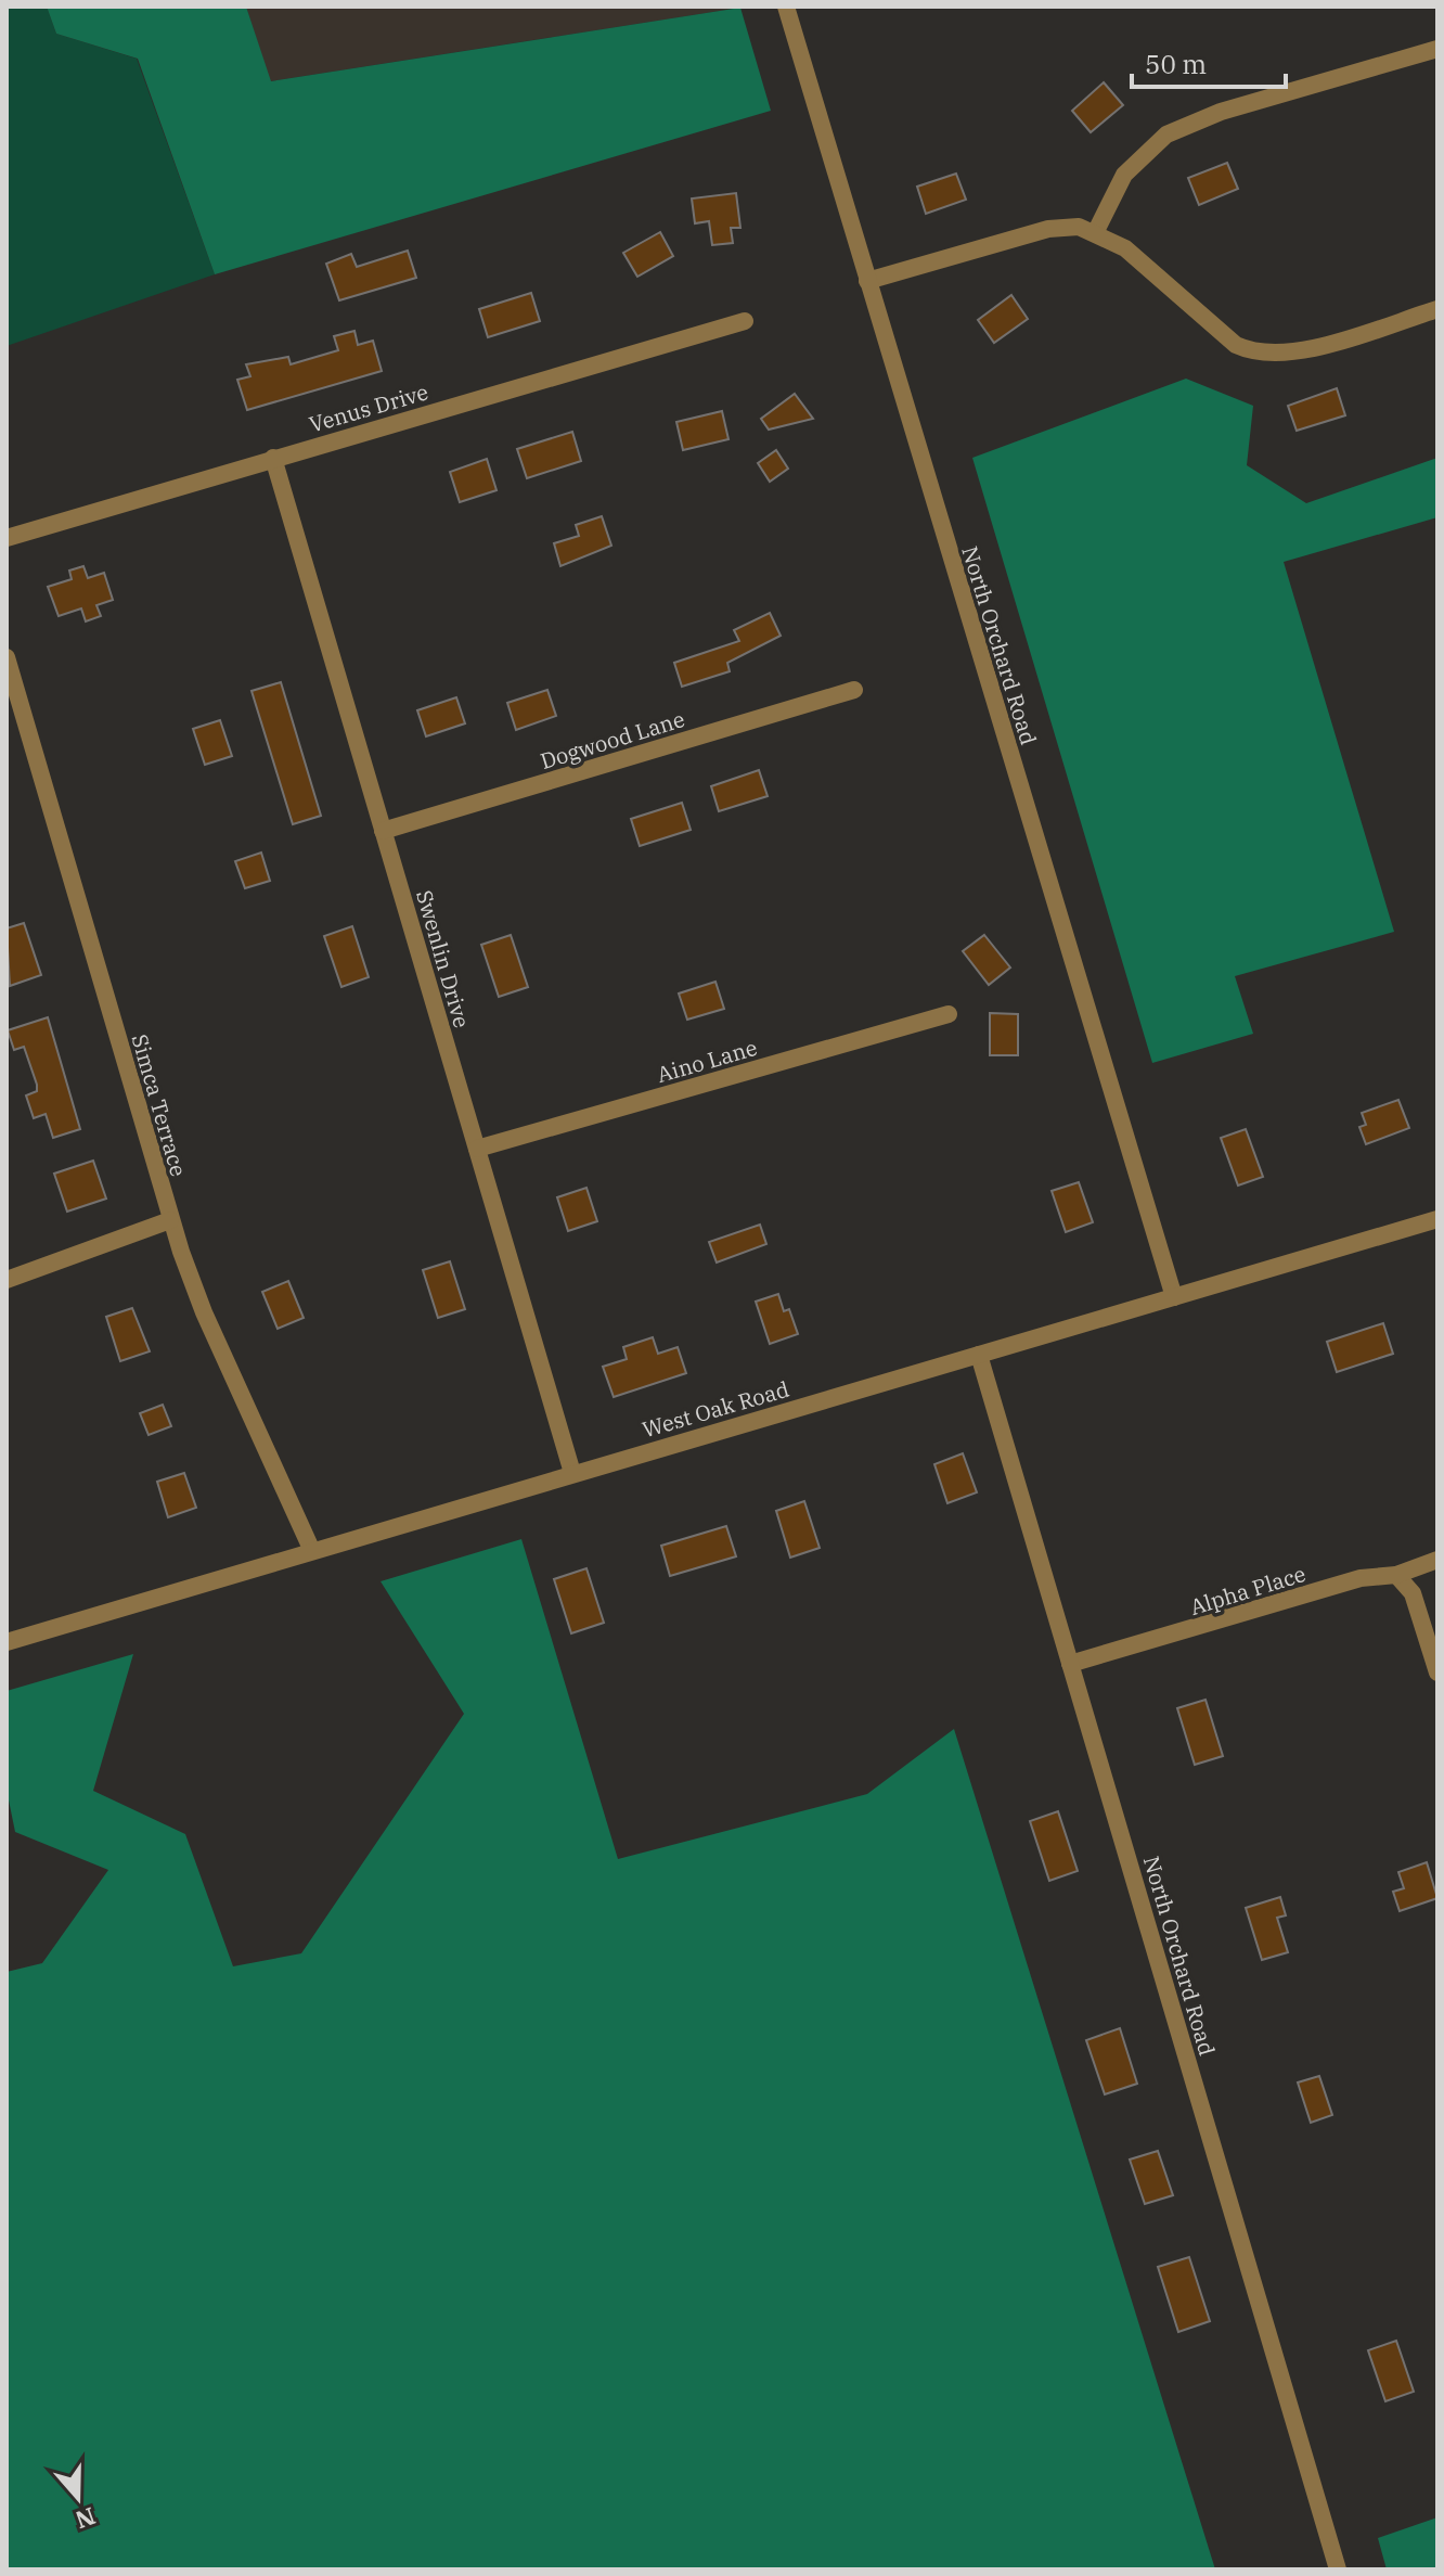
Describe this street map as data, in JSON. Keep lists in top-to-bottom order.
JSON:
{
  "streets": {
    "street": [
      "Venus Drive",
      "North Orchard Road",
      "Dogwood Lane",
      "Swenlin Drive",
      "Aino Lane",
      "Simca Terrace",
      "West Oak Road",
      "Alpha Place"
    ]
  },
  "crossings": [
    ["Venus Drive", "Swenlin Drive"],
    ["North Orchard Road", "West Oak Road"],
    ["North Orchard Road", "Alpha Place"],
    ["Dogwood Lane", "Swenlin Drive"],
    ["Swenlin Drive", "Aino Lane"],
    ["Swenlin Drive", "West Oak Road"],
    ["Simca Terrace", "West Oak Road"]
  ],
  "scale_bar": "50 m",
  "north": "bottom"
}
